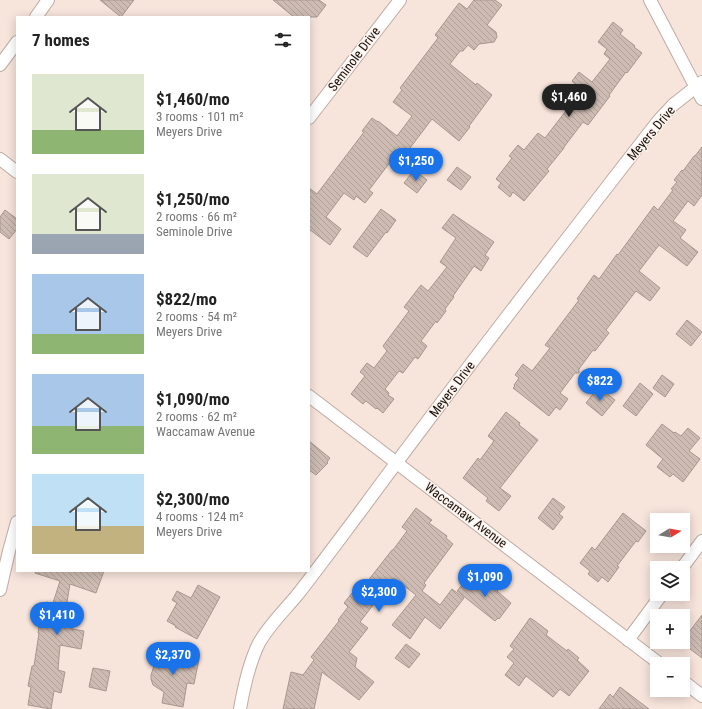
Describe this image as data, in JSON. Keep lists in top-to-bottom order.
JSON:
{
  "streets": {
    "street": ["Seminole Drive", "Meyers Drive", "Waccamaw Avenue"]
  },
  "crossings": [
    ["Meyers Drive", "Waccamaw Avenue"]
  ],
  "north": "right",
  "page": {
    "heading": "7 homes",
    "list": [
      {
        "name": "$1,460/mo",
        "note": "3 rooms · 101 m² · Meyers Drive"
      },
      {
        "name": "$1,250/mo",
        "note": "2 rooms · 66 m² · Seminole Drive"
      },
      {
        "name": "$822/mo",
        "note": "2 rooms · 54 m² · Meyers Drive"
      },
      {
        "name": "$1,090/mo",
        "note": "2 rooms · 62 m² · Waccamaw Avenue"
      },
      {
        "name": "$2,300/mo",
        "note": "4 rooms · 124 m² · Meyers Drive"
      }
    ],
    "price": [
      "$1,460",
      "$1,250",
      "$822",
      "$1,090",
      "$2,300",
      "$1,410",
      "$2,370"
    ],
    "map_buttons": ["+", "−"]
  }
}
